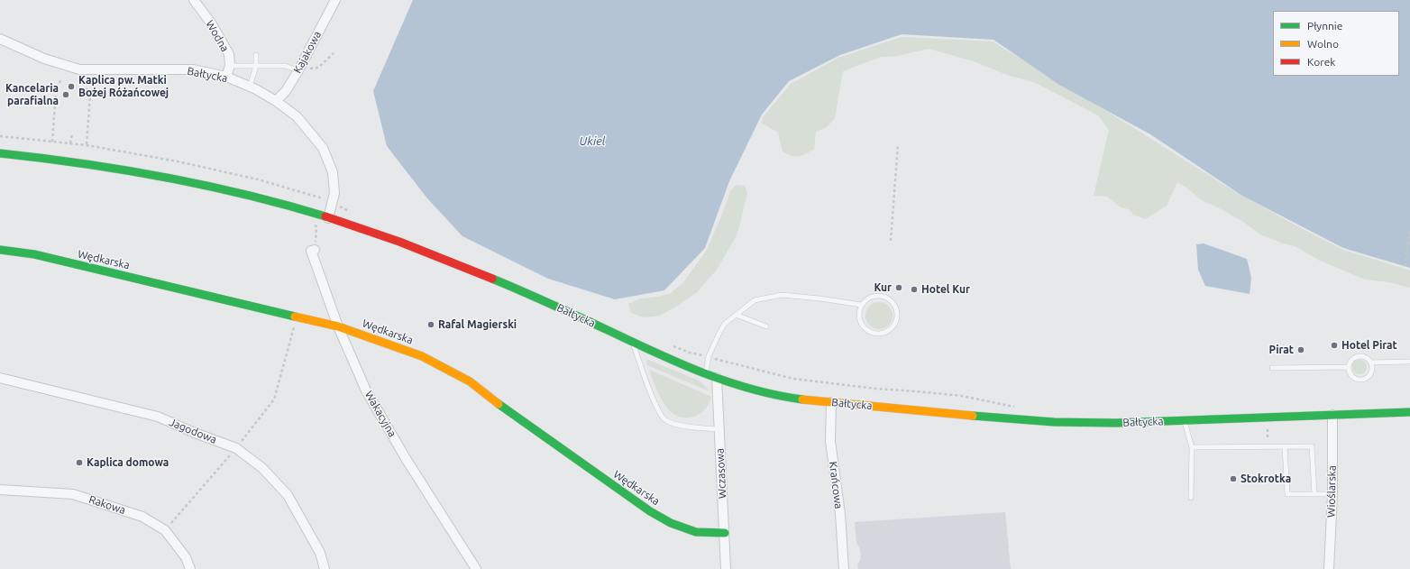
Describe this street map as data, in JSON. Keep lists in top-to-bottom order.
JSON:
{
  "streets": {
    "main road": ["Bałtycka", "Wędkarska"],
    "street": [
      "Wodna",
      "Kajakowa",
      "Wakacyjna",
      "Jagodowa",
      "Wczasowa",
      "Krańcowa",
      "Wioślarska",
      "Rakowa"
    ]
  },
  "crossings": [
    ["Wodna", "Bałtycka"],
    ["Kajakowa", "Bałtycka"],
    ["Bałtycka", "Wczasowa"],
    ["Bałtycka", "Krańcowa"],
    ["Bałtycka", "Wioślarska"],
    ["Wędkarska", "Wakacyjna"],
    ["Wędkarska", "Wczasowa"]
  ],
  "water": ["Ukiel"],
  "places": [
    "Kaplica pw. Matki Bożej Różańcowej",
    "Kancelaria parafialna",
    "Kur",
    "Hotel Kur",
    "Rafal Magierski",
    "Hotel Pirat",
    "Pirat",
    "Kaplica domowa",
    "Stokrotka"
  ],
  "legend": ["Płynnie", "Wolno", "Korek"]
}
